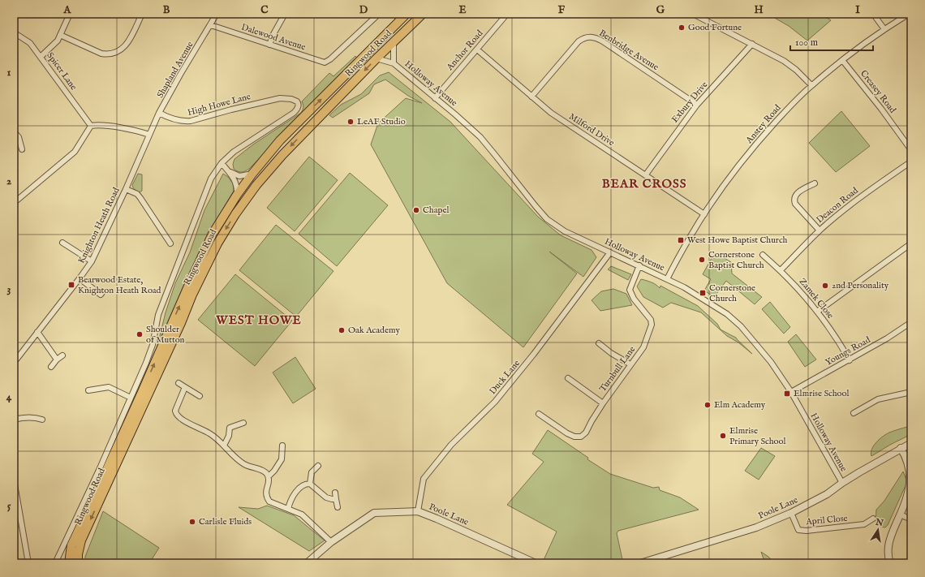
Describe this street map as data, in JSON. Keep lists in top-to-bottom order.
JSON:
{
  "streets": {
    "highway": ["Ringwood Road"],
    "street": [
      "Dalewood Avenue",
      "Anchor Road",
      "Benbridge Avenue",
      "Shapland Avenue",
      "Spicer Lane",
      "Holloway Avenue",
      "Creasey Road",
      "Exbury Drive",
      "High Howe Lane",
      "Anstey Road",
      "Milford Drive",
      "Deacon Road",
      "Knighton Heath Road",
      "Zamek Close",
      "Youngs Road",
      "Turnbull Lane",
      "Duck Lane",
      "Poole Lane",
      "April Close"
    ]
  },
  "crossings": [
    ["Dalewood Avenue", "Shapland Avenue"],
    ["Anchor Road", "Holloway Avenue"],
    ["Anchor Road", "Milford Drive"],
    ["Benbridge Avenue", "Exbury Drive"],
    ["Benbridge Avenue", "Milford Drive"],
    ["Ringwood Road", "Holloway Avenue"],
    ["Ringwood Road", "High Howe Lane"],
    ["Shapland Avenue", "High Howe Lane"],
    ["Shapland Avenue", "Knighton Heath Road"],
    ["Holloway Avenue", "Anstey Road"],
    ["Holloway Avenue", "Youngs Road"],
    ["Holloway Avenue", "Turnbull Lane"],
    ["Holloway Avenue", "Duck Lane"],
    ["Holloway Avenue", "Poole Lane"],
    ["Creasey Road", "Anstey Road"],
    ["Exbury Drive", "Milford Drive"],
    ["Anstey Road", "Milford Drive"],
    ["Deacon Road", "Zamek Close"],
    ["Zamek Close", "Youngs Road"],
    ["Duck Lane", "Poole Lane"],
    ["Poole Lane", "April Close"]
  ],
  "districts": ["BEAR CROSS", "WEST HOWE"],
  "places": {
    "other": [
      "Good Fortune",
      "LeAF Studio",
      "Chapel",
      "Cornerstone Baptist Church",
      "2nd Personality",
      "Oak Academy",
      "Shoulder of Mutton",
      "Elm Academy",
      "Elmrise Primary School",
      "Carlisle Fluids"
    ],
    "transit": [
      "West Howe Baptist Church",
      "Bearwood Estate, Knighton Heath Road",
      "Cornerstone Church",
      "Elmrise School"
    ]
  },
  "scale_bar": "100 m",
  "north": "top",
  "grid": {
    "columns": [
      "A",
      "B",
      "C",
      "D",
      "E",
      "F",
      "G",
      "H",
      "I"
    ],
    "rows": [
      "1",
      "2",
      "3",
      "4",
      "5"
    ]
  }
}
